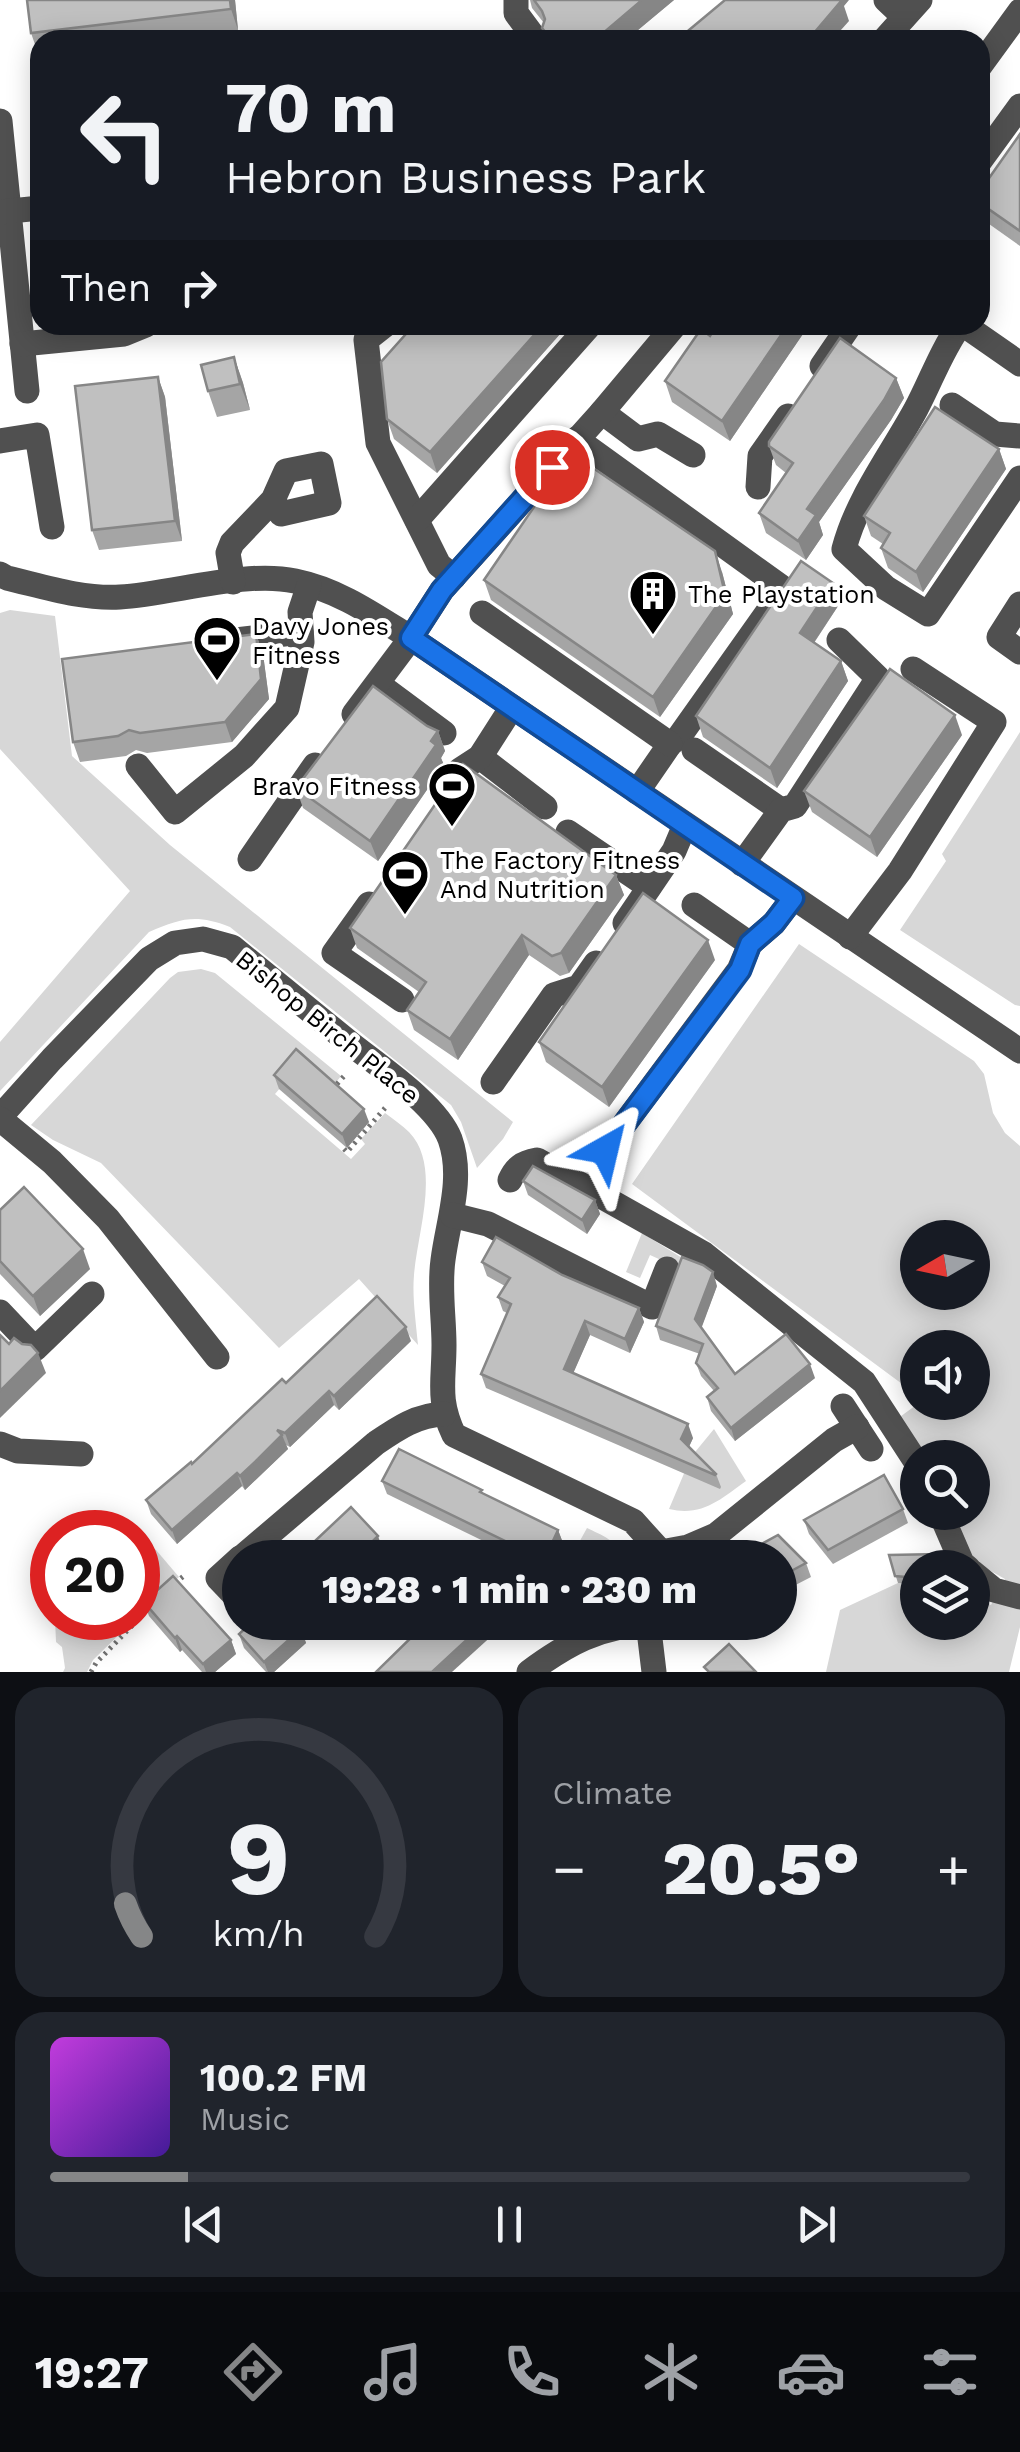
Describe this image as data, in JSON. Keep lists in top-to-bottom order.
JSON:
{
  "streets": {
    "street": ["Bishop Birch Place"]
  },
  "places": {
    "building": ["The Playstation"],
    "sports": ["Davy Jones Fitness", "Bravo Fitness", "The Factory Fitness And Nutrition"]
  },
  "north": "left",
  "page": {
    "turn": ["70 m", "Hebron Business Park"],
    "then": "Then",
    "limit": "20",
    "trip": "19:28 · 1 min · 230 m",
    "tile": "Climate",
    "heat": ["−", "20.5°", "+"],
    "song": ["100.2 FM", "Music"],
    "tabs": "19:27",
    "gauge": ["9", "km/h"]
  }
}
